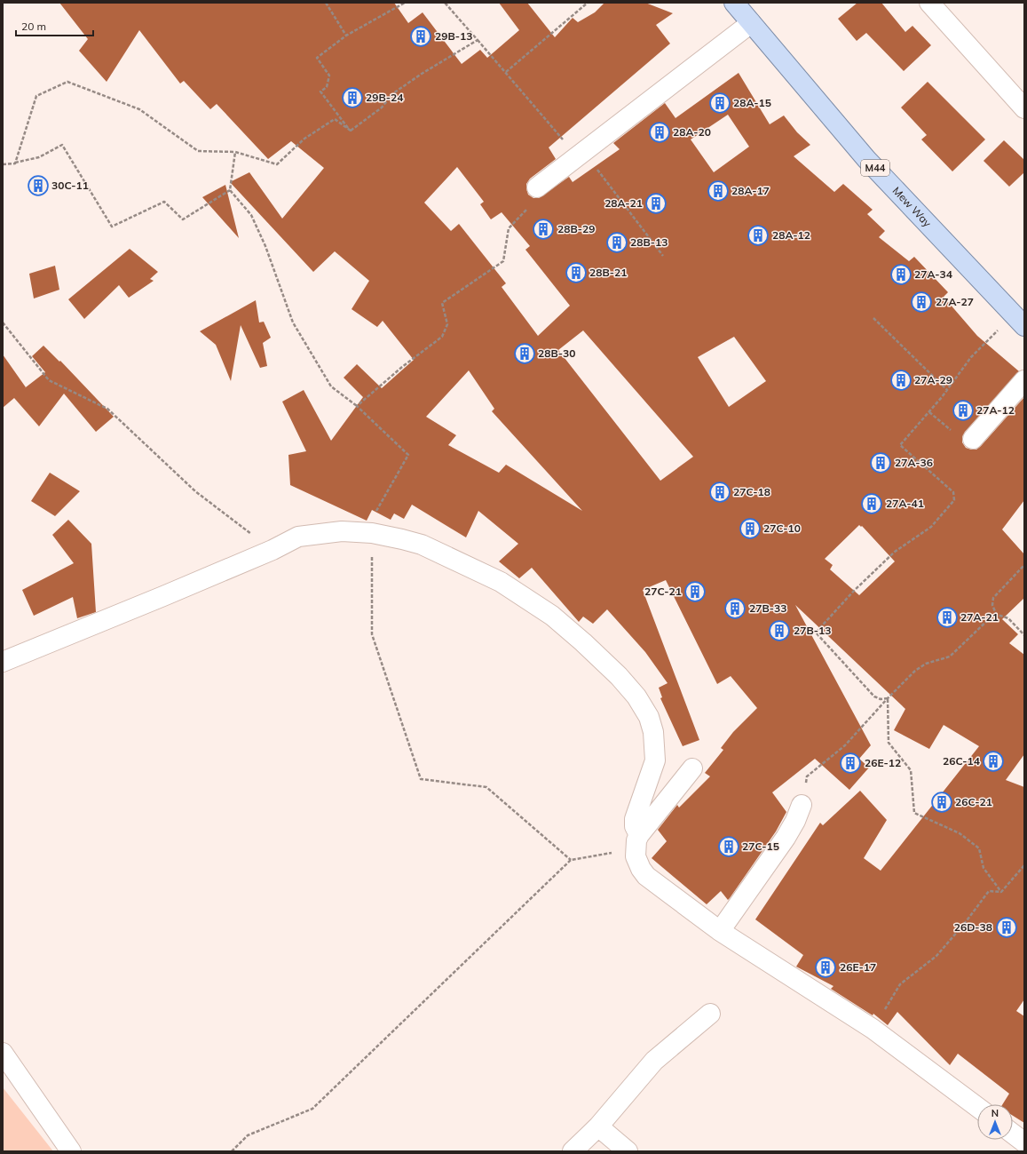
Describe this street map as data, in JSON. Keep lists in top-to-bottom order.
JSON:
{
  "streets": {
    "main road": ["M44", "Mew Way"]
  },
  "places": {
    "building": [
      "29B-13",
      "29B-24",
      "28A-15",
      "28A-20",
      "30C-11",
      "28A-17",
      "28A-21",
      "28B-29",
      "28A-12",
      "28B-13",
      "28B-21",
      "27A-34",
      "27A-27",
      "28B-30",
      "27A-29",
      "27A-12",
      "27A-36",
      "27C-18",
      "27A-41",
      "27C-10",
      "27C-21",
      "27B-33",
      "27A-21",
      "27B-13",
      "26C-14",
      "26E-12",
      "26C-21",
      "27C-15",
      "26D-38",
      "26E-17"
    ]
  },
  "scale_bar": "20 m",
  "north": "top"
}
